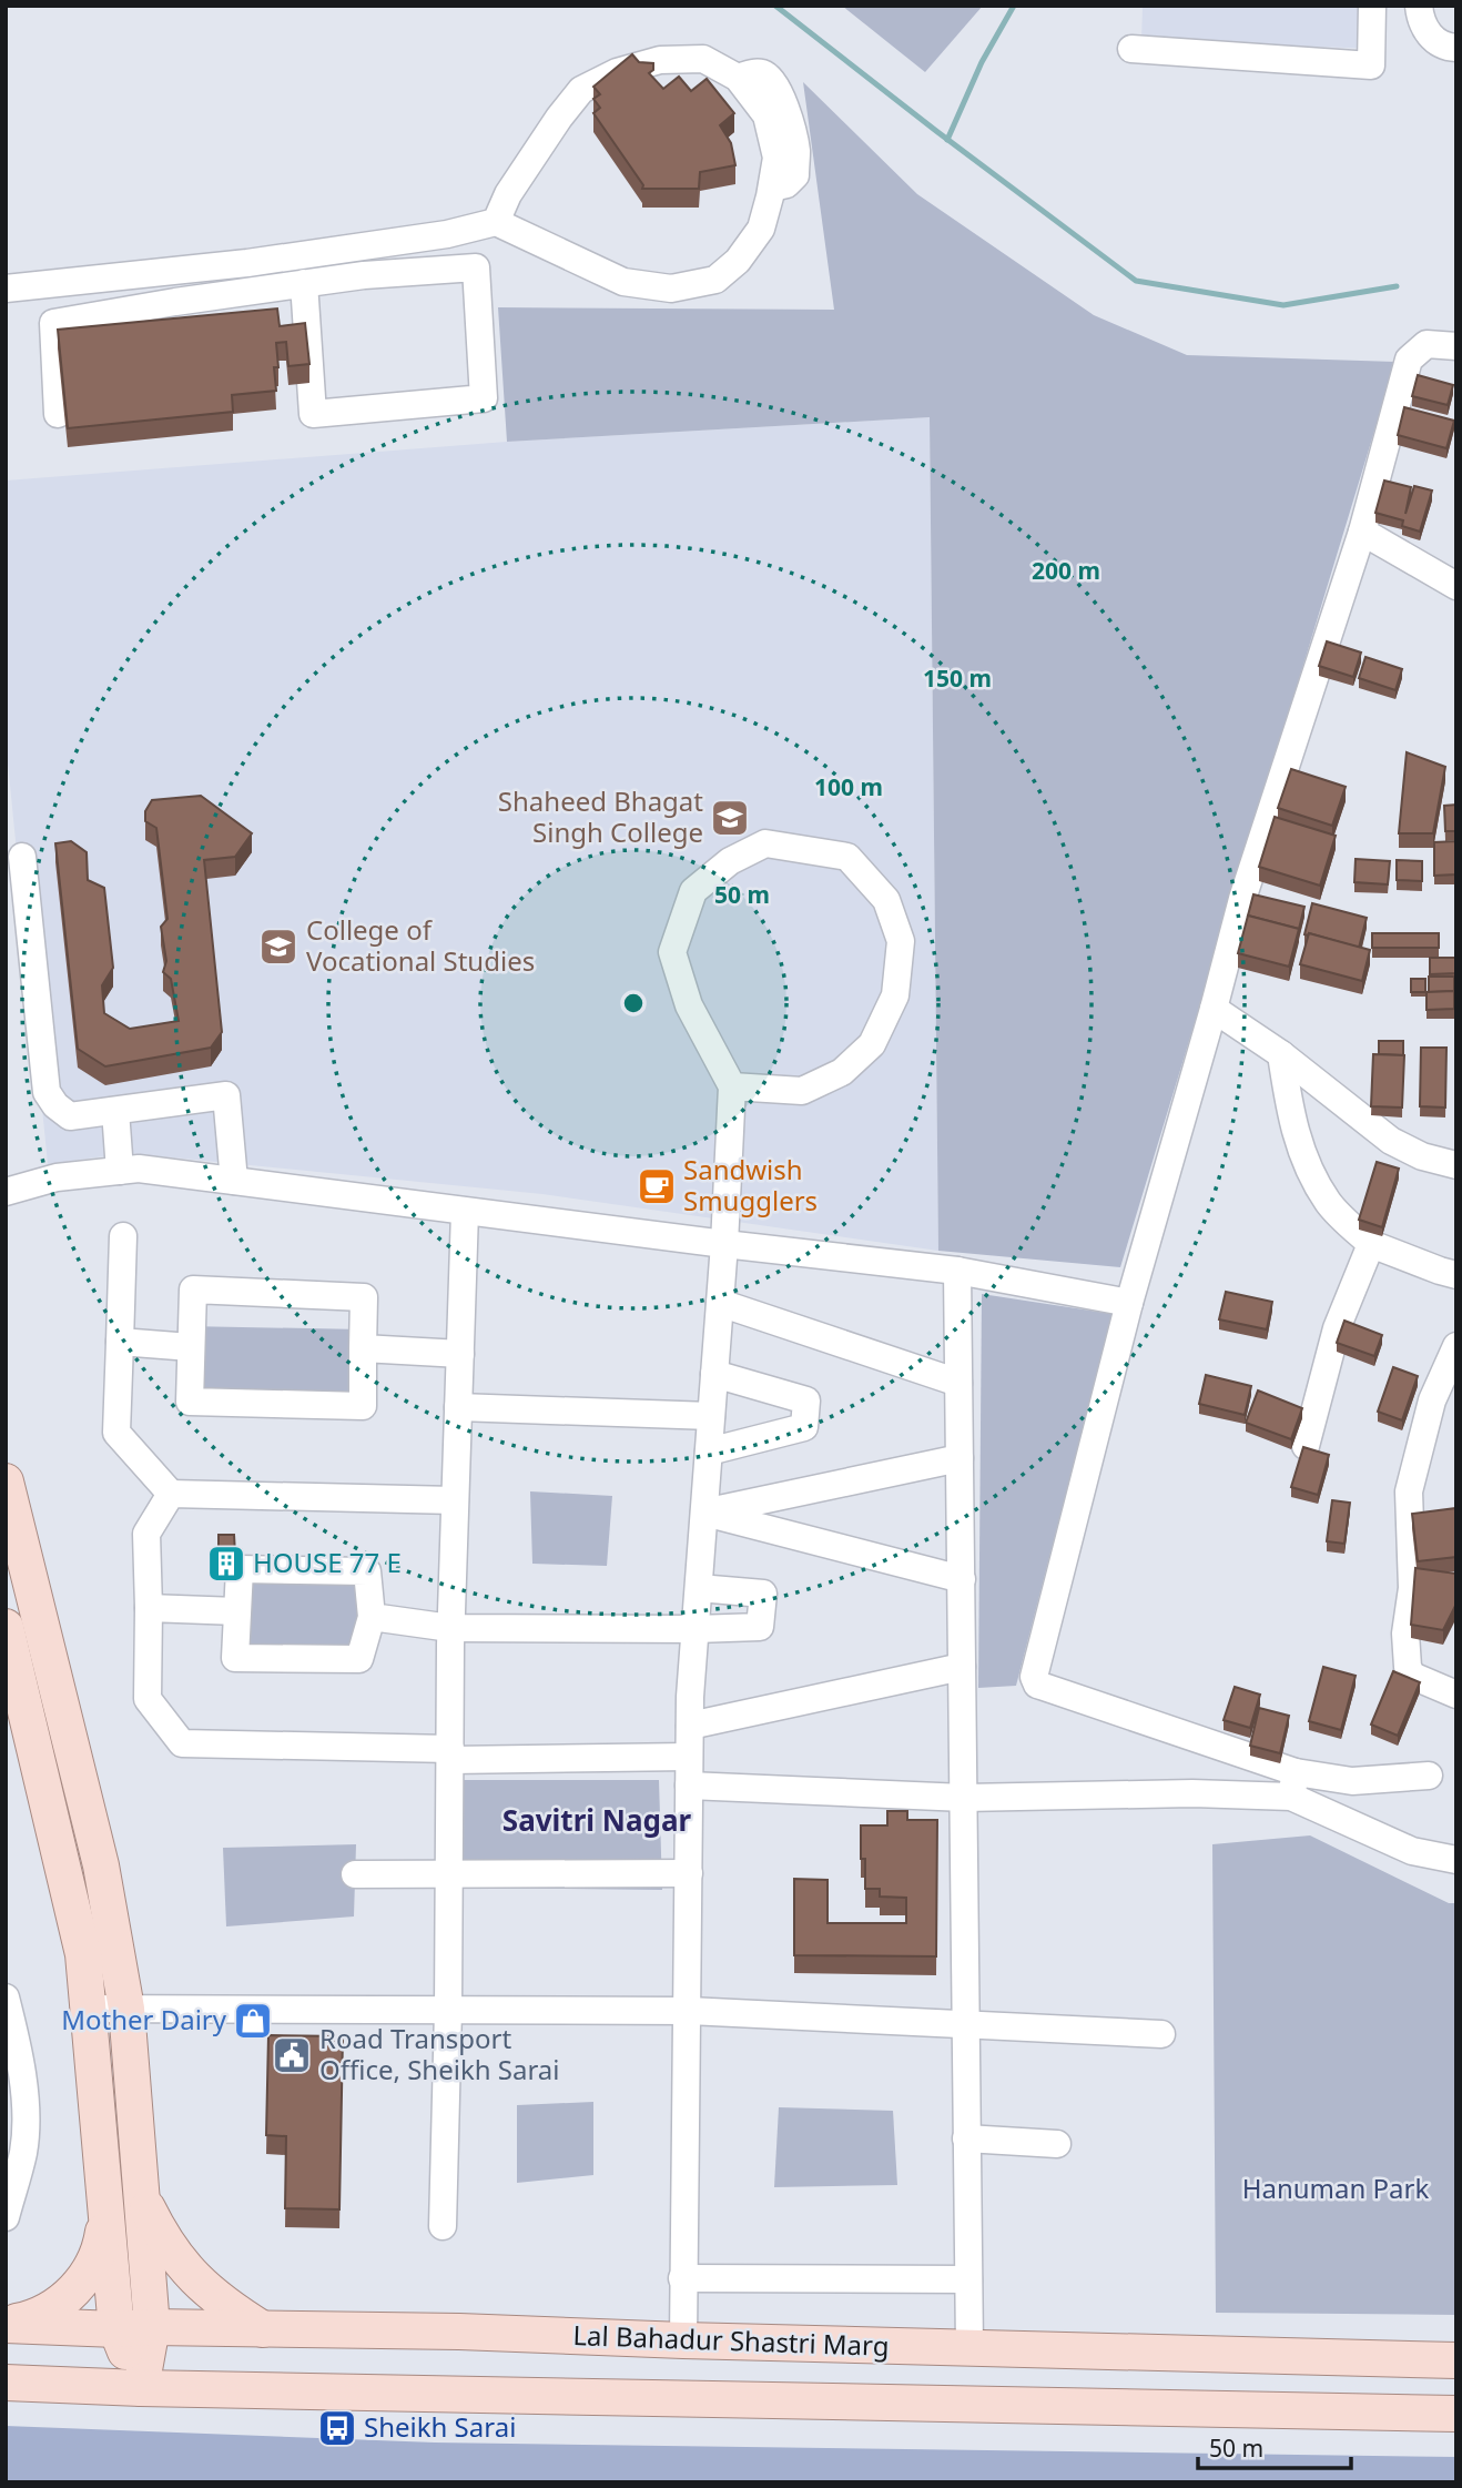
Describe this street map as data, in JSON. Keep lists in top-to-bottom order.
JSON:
{
  "streets": {
    "main road": ["Lal Bahadur Shastri Marg"]
  },
  "districts": ["Savitri Nagar"],
  "parks": ["Hanuman Park"],
  "places": {
    "school or university": ["Shaheed Bhagat Singh College", "College of Vocational Studies"],
    "cafe": ["Sandwish Smugglers"],
    "building": ["HOUSE 77 E"],
    "shop": ["Mother Dairy"],
    "public building": ["Road Transport Office, Sheikh Sarai"],
    "bus stop": ["Sheikh Sarai"]
  },
  "scale_bar": "50 m",
  "rings": [
    "200 m",
    "150 m",
    "100 m",
    "50 m"
  ]
}
